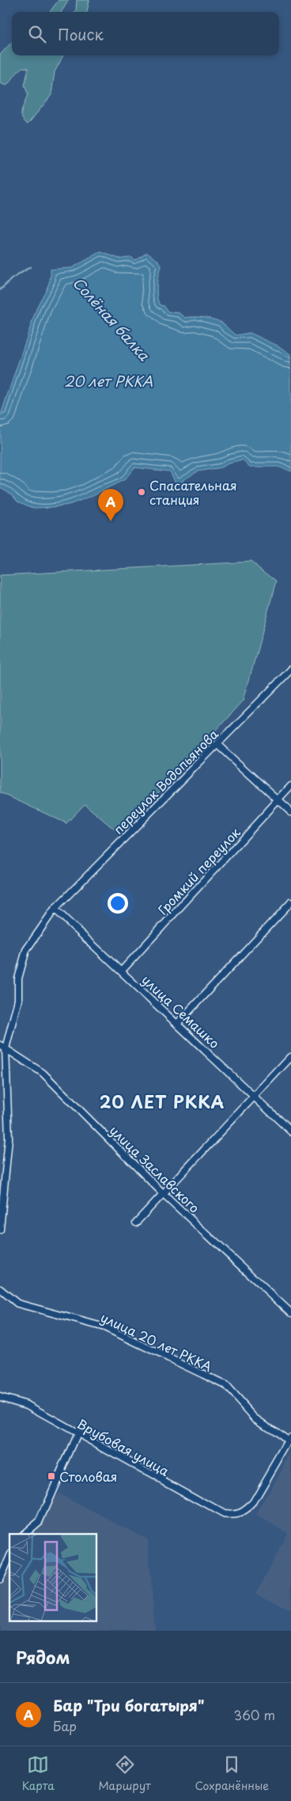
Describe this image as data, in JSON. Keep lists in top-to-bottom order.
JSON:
{
  "streets": {
    "street": [
      "переулок Водопьянова",
      "Громкий переулок",
      "улица Семашко",
      "улица Заславского",
      "улица 20 лет РККА",
      "Врубовая улица"
    ]
  },
  "crossings": [
    ["переулок Водопьянова", "улица Семашко"],
    ["переулок Водопьянова", "улица Заславского"],
    ["Громкий переулок", "улица Семашко"],
    ["улица 20 лет РККА", "Врубовая улица"]
  ],
  "districts": ["20 ЛЕТ РККА"],
  "water": ["Солёная балка", "20 лет РККА"],
  "places": {
    "other": ["Спасательная станция"],
    "transit": ["Столовая"]
  },
  "page": {
    "search": "Поиск",
    "pins": "A",
    "heading": "Рядом",
    "list": [
      {
        "mark": "A",
        "name": "Бар \"Три богатыря\"",
        "note": "Бар",
        "value": "360 m"
      }
    ],
    "nav": ["Карта", "Маршрут", "Сохранённые"]
  }
}
